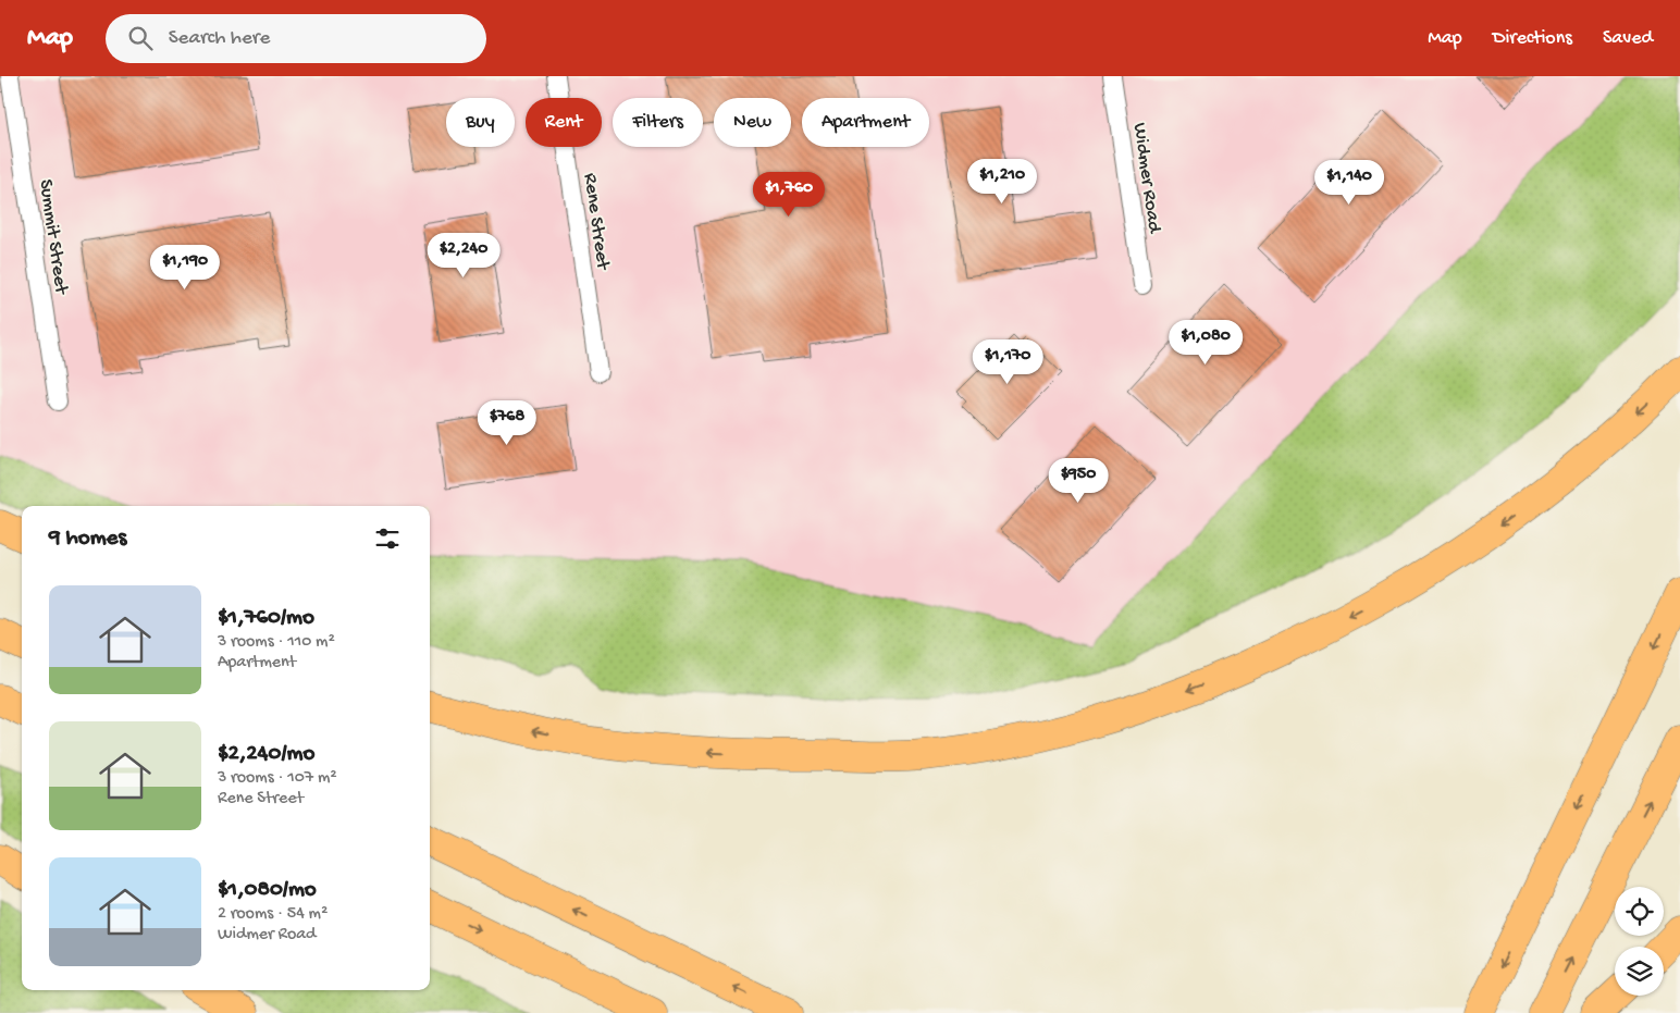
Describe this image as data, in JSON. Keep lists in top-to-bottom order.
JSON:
{
  "streets": {
    "street": ["Widmer Road", "Rene Street", "Summit Street"]
  },
  "page": {
    "header": "Map",
    "search": "Search here",
    "nav": ["Map", "Directions", "Saved"],
    "chip": [
      "Buy",
      "Rent",
      "Filters",
      "New",
      "Apartment"
    ],
    "price": [
      "$1,210",
      "$1,140",
      "$1,760",
      "$2,240",
      "$1,190",
      "$1,080",
      "$1,170",
      "$768",
      "$950"
    ],
    "heading": "9 homes",
    "list": [
      {
        "name": "$1,760/mo",
        "note": "3 rooms · 110 m² · Apartment"
      },
      {
        "name": "$2,240/mo",
        "note": "3 rooms · 107 m² · Rene Street"
      },
      {
        "name": "$1,080/mo",
        "note": "2 rooms · 54 m² · Widmer Road"
      }
    ]
  }
}
